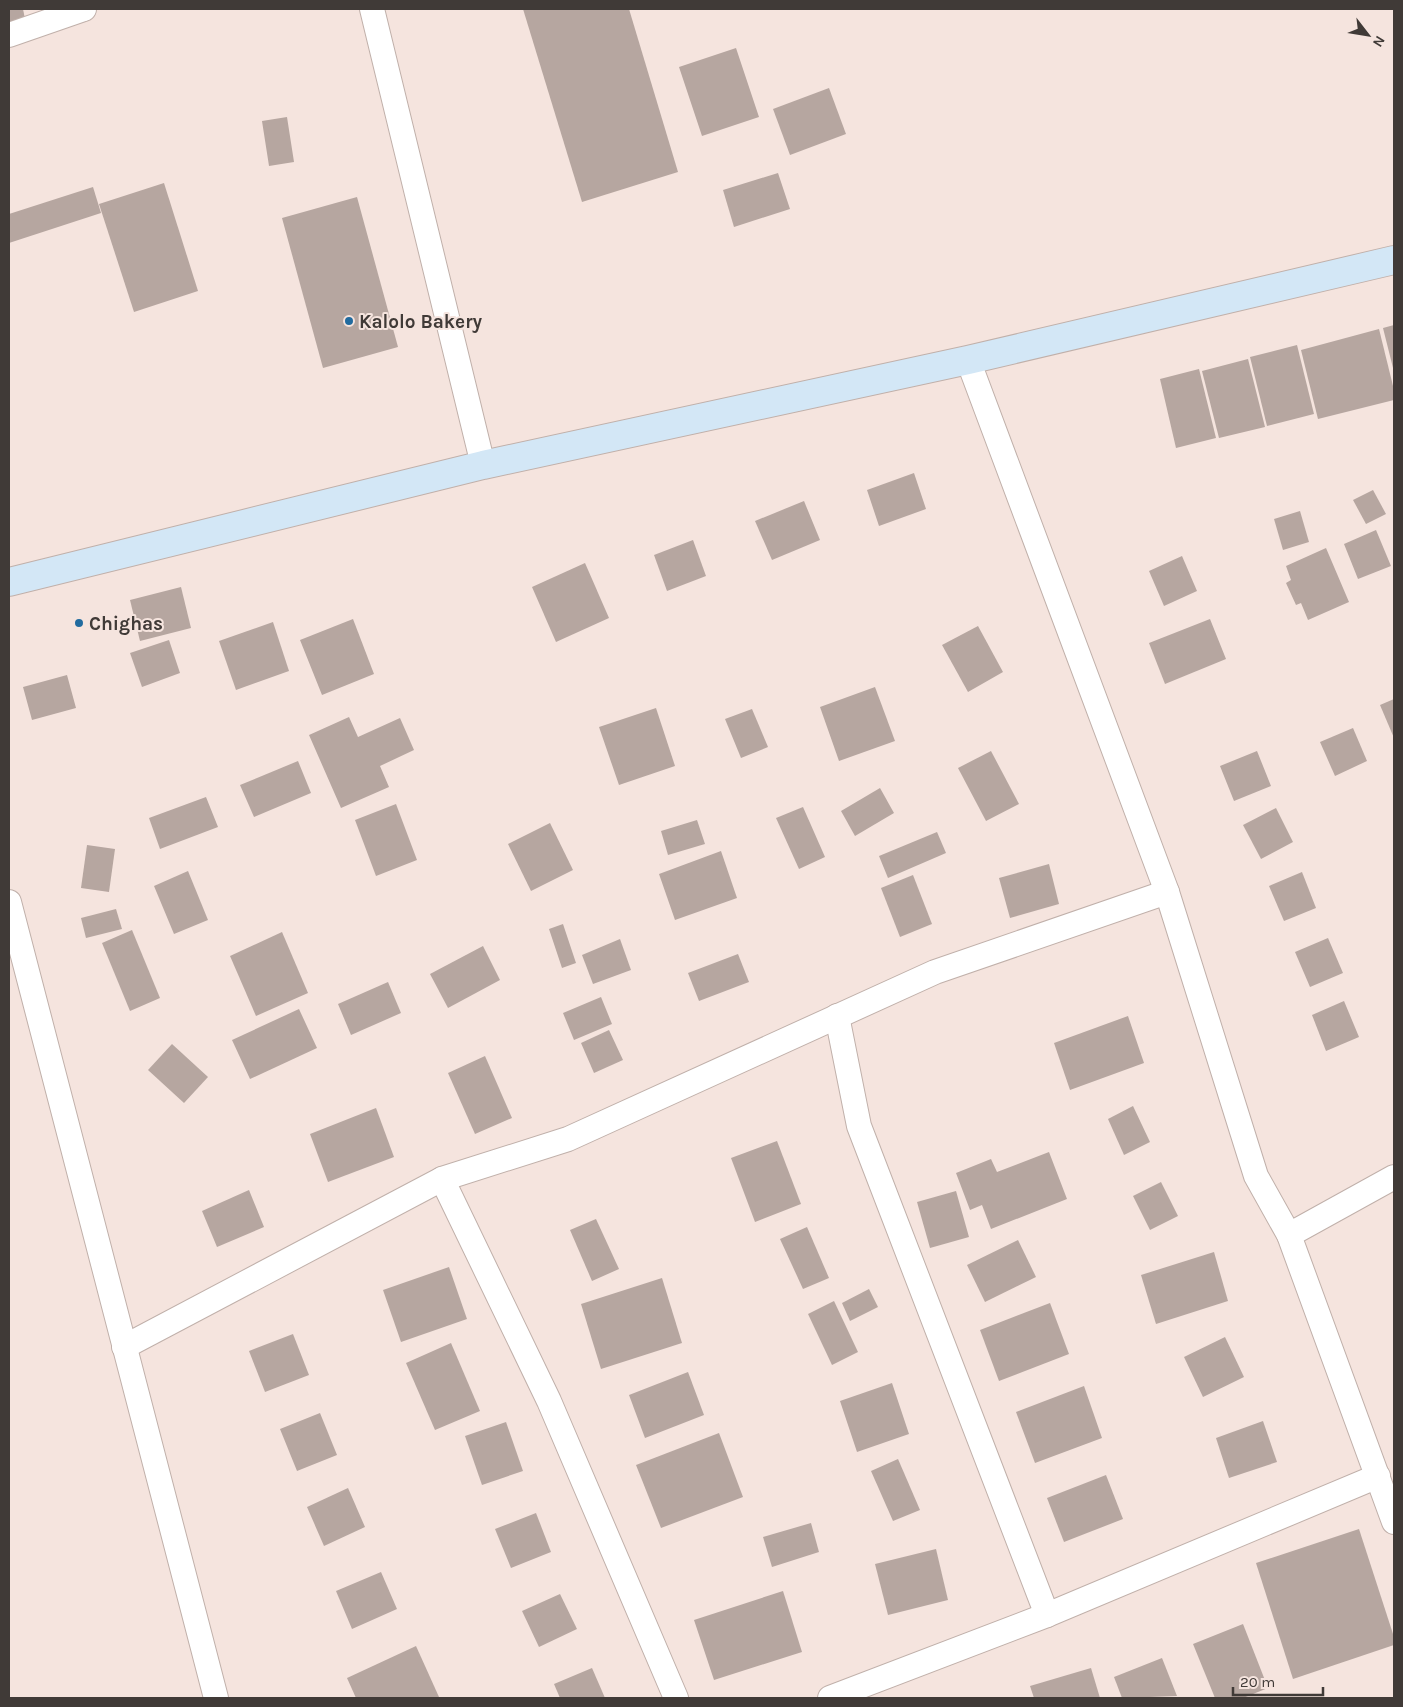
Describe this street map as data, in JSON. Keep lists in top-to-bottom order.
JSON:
{
  "places": ["Kalolo Bakery", "Chighas"],
  "scale_bar": "20 m",
  "north": "bottom right"
}
